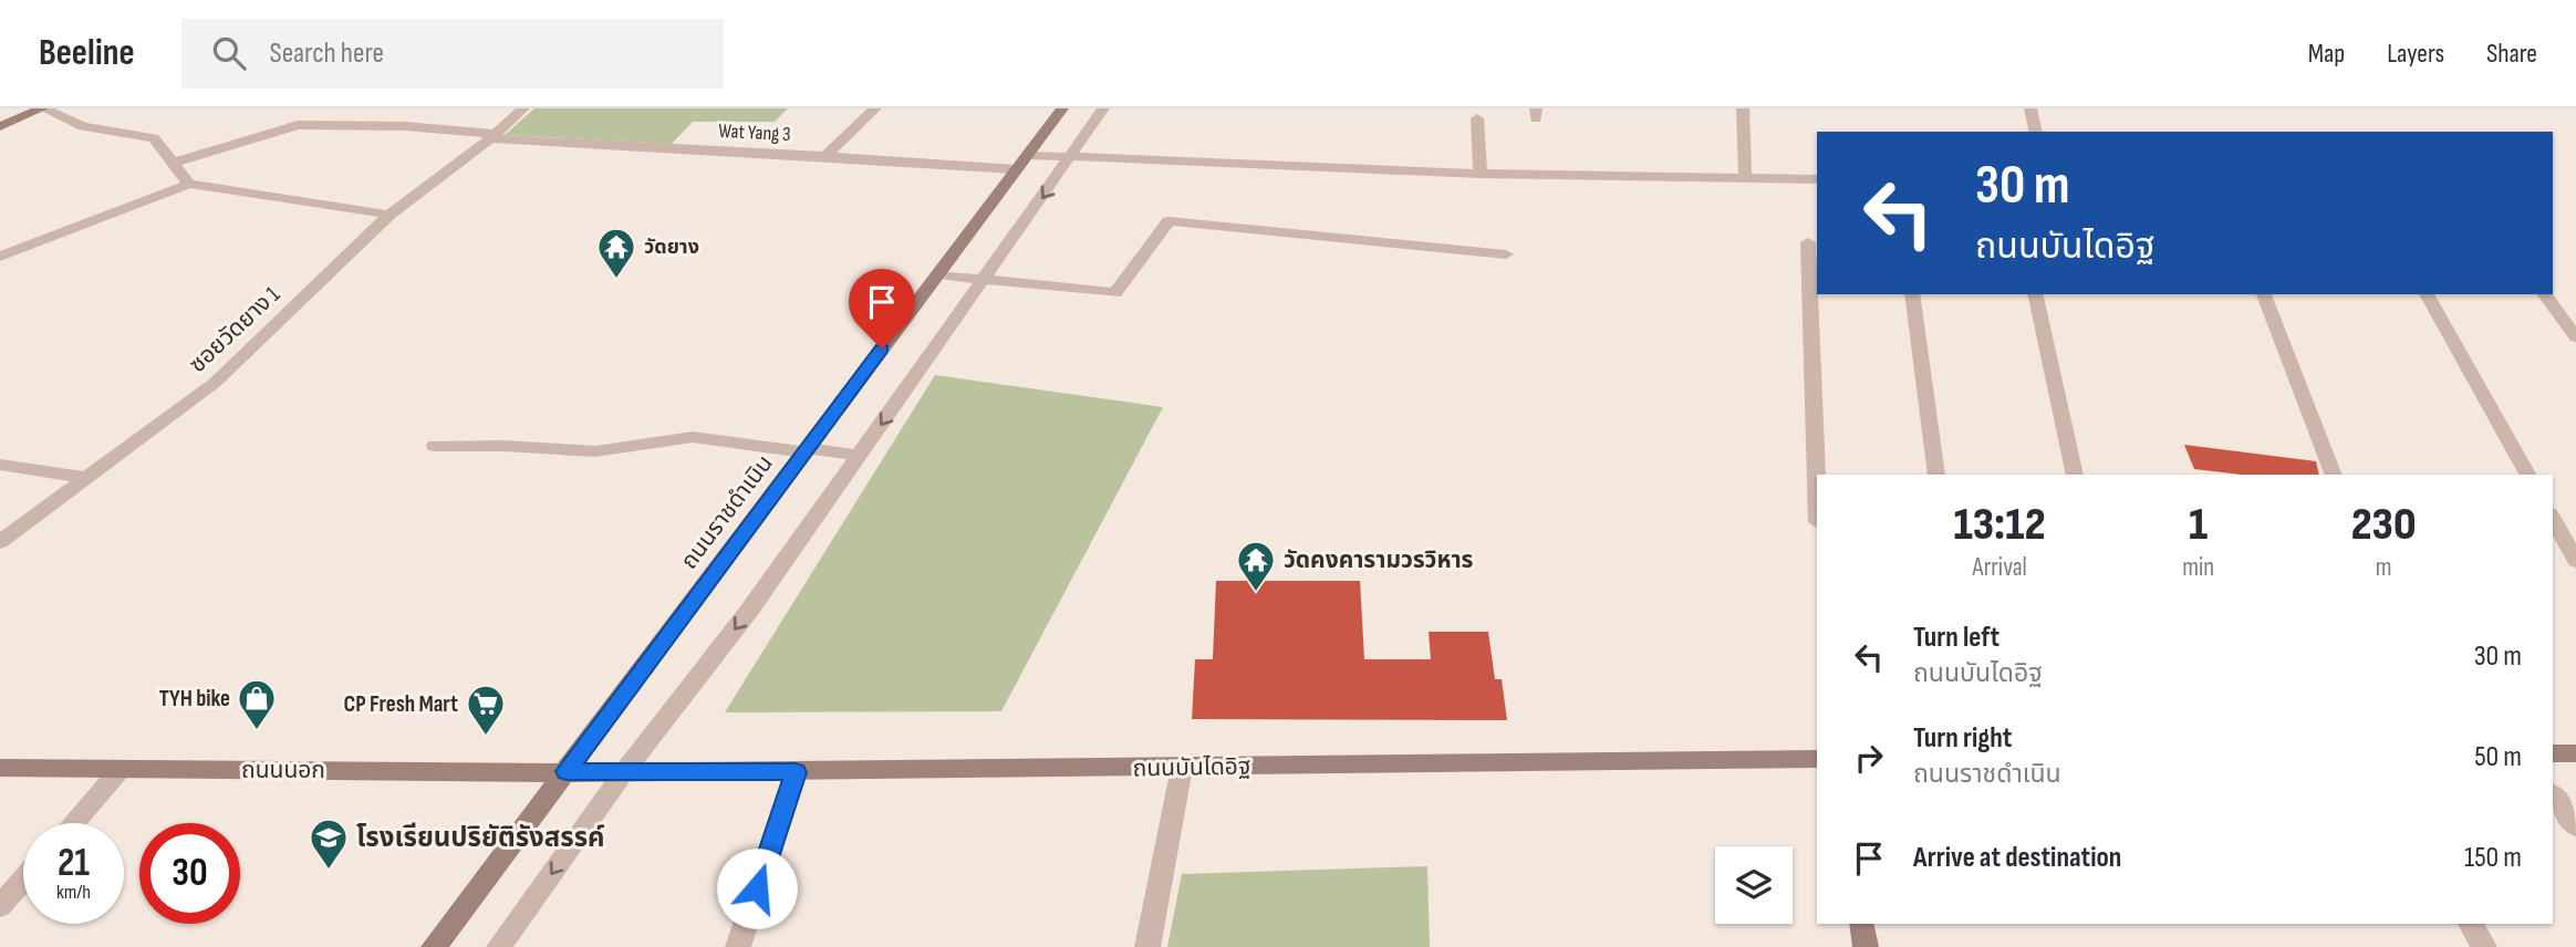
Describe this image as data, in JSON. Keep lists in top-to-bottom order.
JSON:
{
  "streets": {
    "main road": ["ถนนราชดำเนิน", "ถนนบันไดอิฐ", "ถนนนอก"],
    "street": ["Wat Yang 3", "ซอยวัดยาง 1"]
  },
  "crossings": [
    ["Wat Yang 3", "ซอยวัดยาง 1"],
    ["Wat Yang 3", "ถนนราชดำเนิน"],
    ["ถนนราชดำเนิน", "ถนนบันไดอิฐ"],
    ["ถนนราชดำเนิน", "ถนนนอก"],
    ["ถนนบันไดอิฐ", "ถนนนอก"]
  ],
  "places": {
    "temple": ["วัดยาง", "วัดคงคารามวรวิหาร"],
    "shop": ["TYH bike"],
    "supermarket": ["CP Fresh Mart"],
    "school or university": ["โรงเรียนปริยัติรังสรรค์"]
  },
  "page": {
    "header": "Beeline",
    "search": "Search here",
    "nav": ["Map", "Layers", "Share"],
    "turn": ["30 m", "ถนนบันไดอิฐ"],
    "eta": [
      "13:12",
      "Arrival",
      "1",
      "min",
      "230",
      "m"
    ],
    "list": [
      {
        "name": "Turn left",
        "note": "ถนนบันไดอิฐ",
        "value": "30 m"
      },
      {
        "name": "Turn right",
        "note": "ถนนราชดำเนิน",
        "value": "50 m"
      },
      {
        "name": "Arrive at destination",
        "value": "150 m"
      }
    ],
    "speed": "21 km/h",
    "limit": "30"
  }
}
